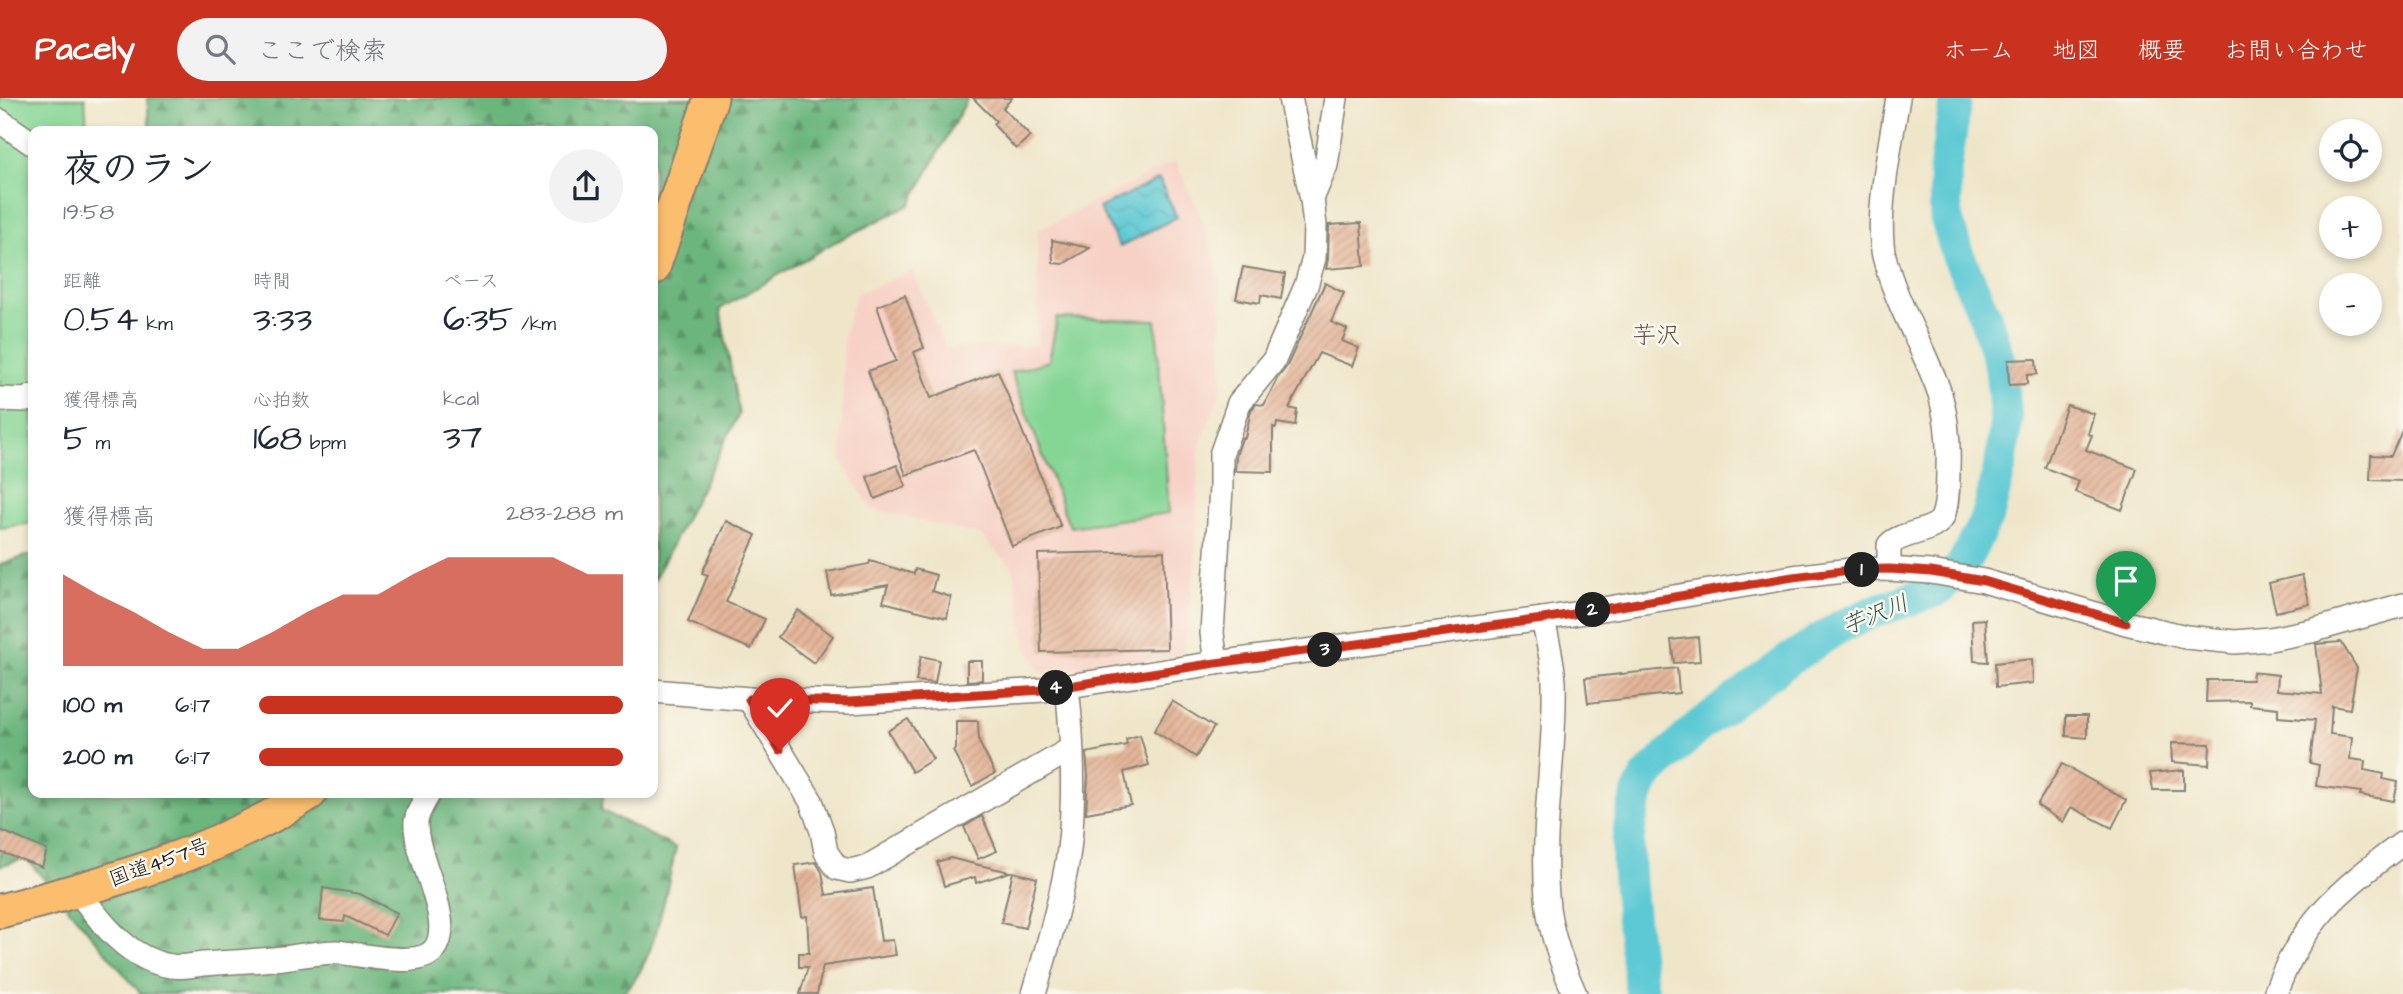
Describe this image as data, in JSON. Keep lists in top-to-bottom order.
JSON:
{
  "streets": {
    "highway": ["国道457号"]
  },
  "districts": ["芋沢"],
  "water": ["芋沢川"],
  "page": {
    "header": "Pacely",
    "search": "ここで検索",
    "nav": [
      "ホーム",
      "地図",
      "概要",
      "お問い合わせ"
    ],
    "map_buttons": ["+", "−"],
    "heading": ["夜のラン", "19:58"],
    "stats": [
      ["距離", "0.54 km"],
      ["時間", "3:33"],
      ["ペース", "6:35 /km"],
      ["獲得標高", "5 m"],
      ["心拍数", "168 bpm"],
      ["kcal", "37"]
    ],
    "chart": ["獲得標高", "283–288 m"],
    "pins": [
      "1",
      "2",
      "3",
      "4"
    ],
    "list": [
      {
        "name": "100 m",
        "note": "6:17"
      },
      {
        "name": "200 m",
        "note": "6:17"
      }
    ]
  }
}
